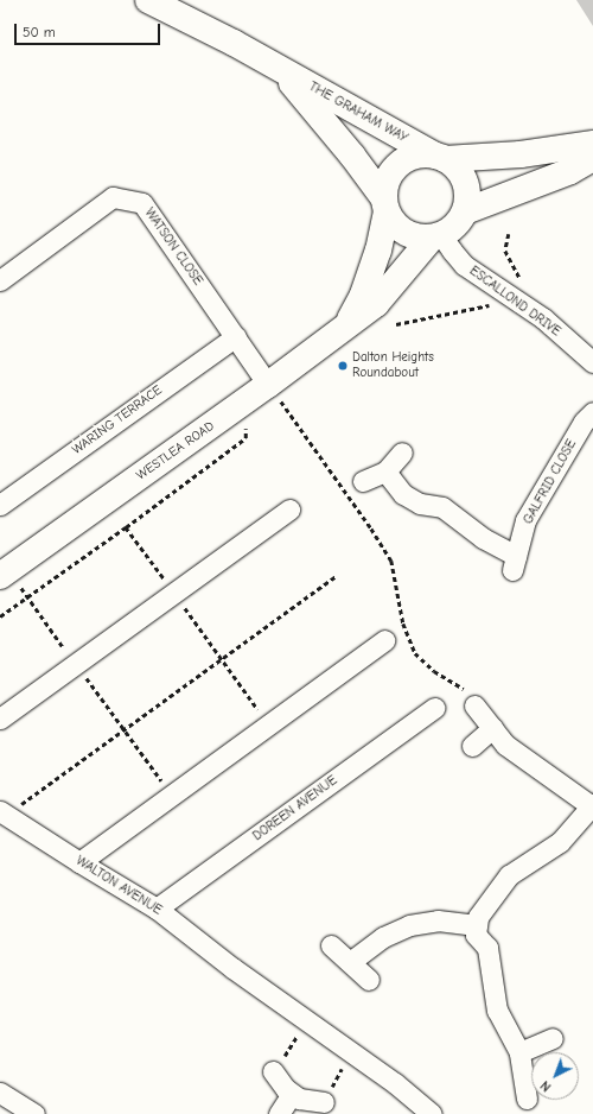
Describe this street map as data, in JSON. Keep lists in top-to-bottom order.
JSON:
{
  "streets": {
    "main road": ["THE GRAHAM WAY", "WESTLEA ROAD"],
    "street": [
      "WATSON CLOSE",
      "ESCALLOND DRIVE",
      "WARING TERRACE",
      "GALFRID CLOSE",
      "DOREEN AVENUE",
      "WALTON AVENUE"
    ]
  },
  "crossings": [
    ["THE GRAHAM WAY", "ESCALLOND DRIVE"],
    ["THE GRAHAM WAY", "WESTLEA ROAD"],
    ["WATSON CLOSE", "WARING TERRACE"],
    ["WATSON CLOSE", "WESTLEA ROAD"],
    ["ESCALLOND DRIVE", "WESTLEA ROAD"],
    ["DOREEN AVENUE", "WALTON AVENUE"]
  ],
  "places": ["Dalton Heights Roundabout"],
  "scale_bar": "50 m",
  "north": "bottom left"
}
